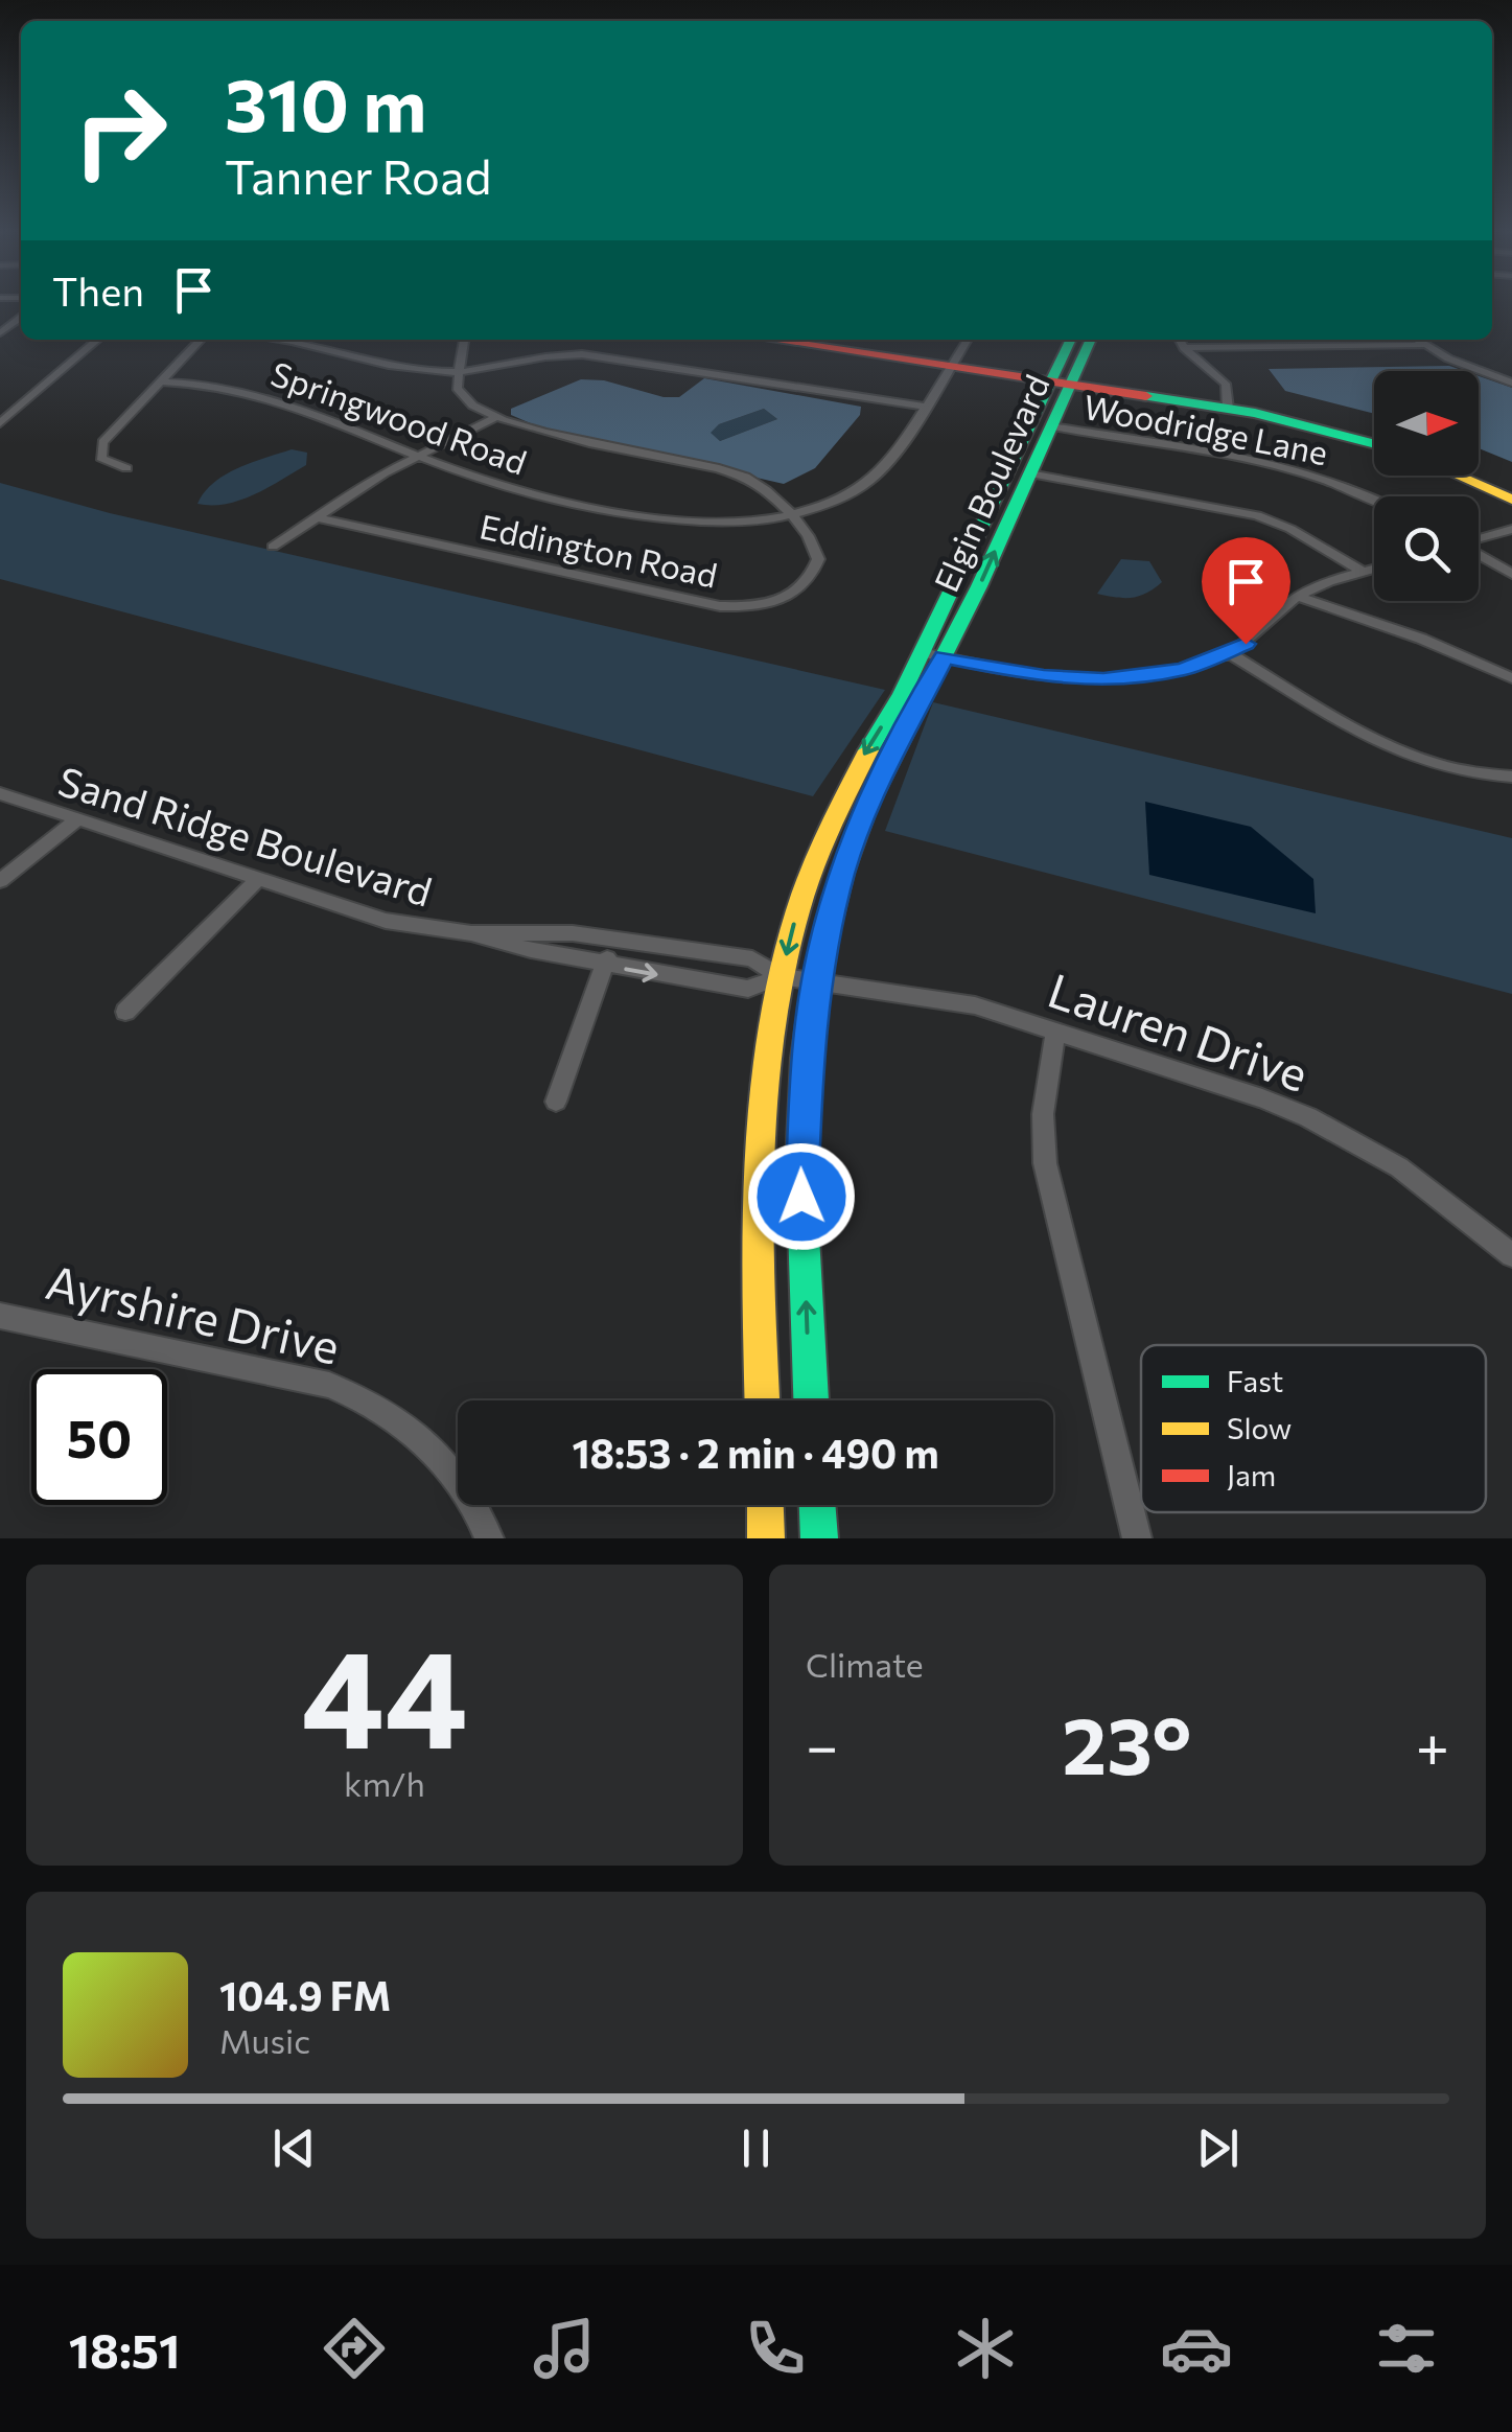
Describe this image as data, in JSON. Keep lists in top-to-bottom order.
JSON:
{
  "streets": {
    "main road": ["Elgin Boulevard"],
    "street": [
      "Springwood Road",
      "Woodridge Lane",
      "Eddington Road",
      "Sand Ridge Boulevard",
      "Lauren Drive",
      "Ayrshire Drive"
    ]
  },
  "crossings": [
    ["Springwood Road", "Eddington Road"],
    ["Woodridge Lane", "Elgin Boulevard"],
    ["Elgin Boulevard", "Sand Ridge Boulevard"],
    ["Elgin Boulevard", "Lauren Drive"],
    ["Sand Ridge Boulevard", "Lauren Drive"]
  ],
  "legend": ["Fast", "Slow", "Jam"],
  "north": "right",
  "page": {
    "turn": ["310 m", "Tanner Road"],
    "then": "Then",
    "limit": "50",
    "trip": "18:53 · 2 min · 490 m",
    "tile": [
      ["44", "km/h"],
      "Climate"
    ],
    "heat": ["−", "23°", "+"],
    "song": ["104.9 FM", "Music"],
    "tabs": "18:51"
  }
}
